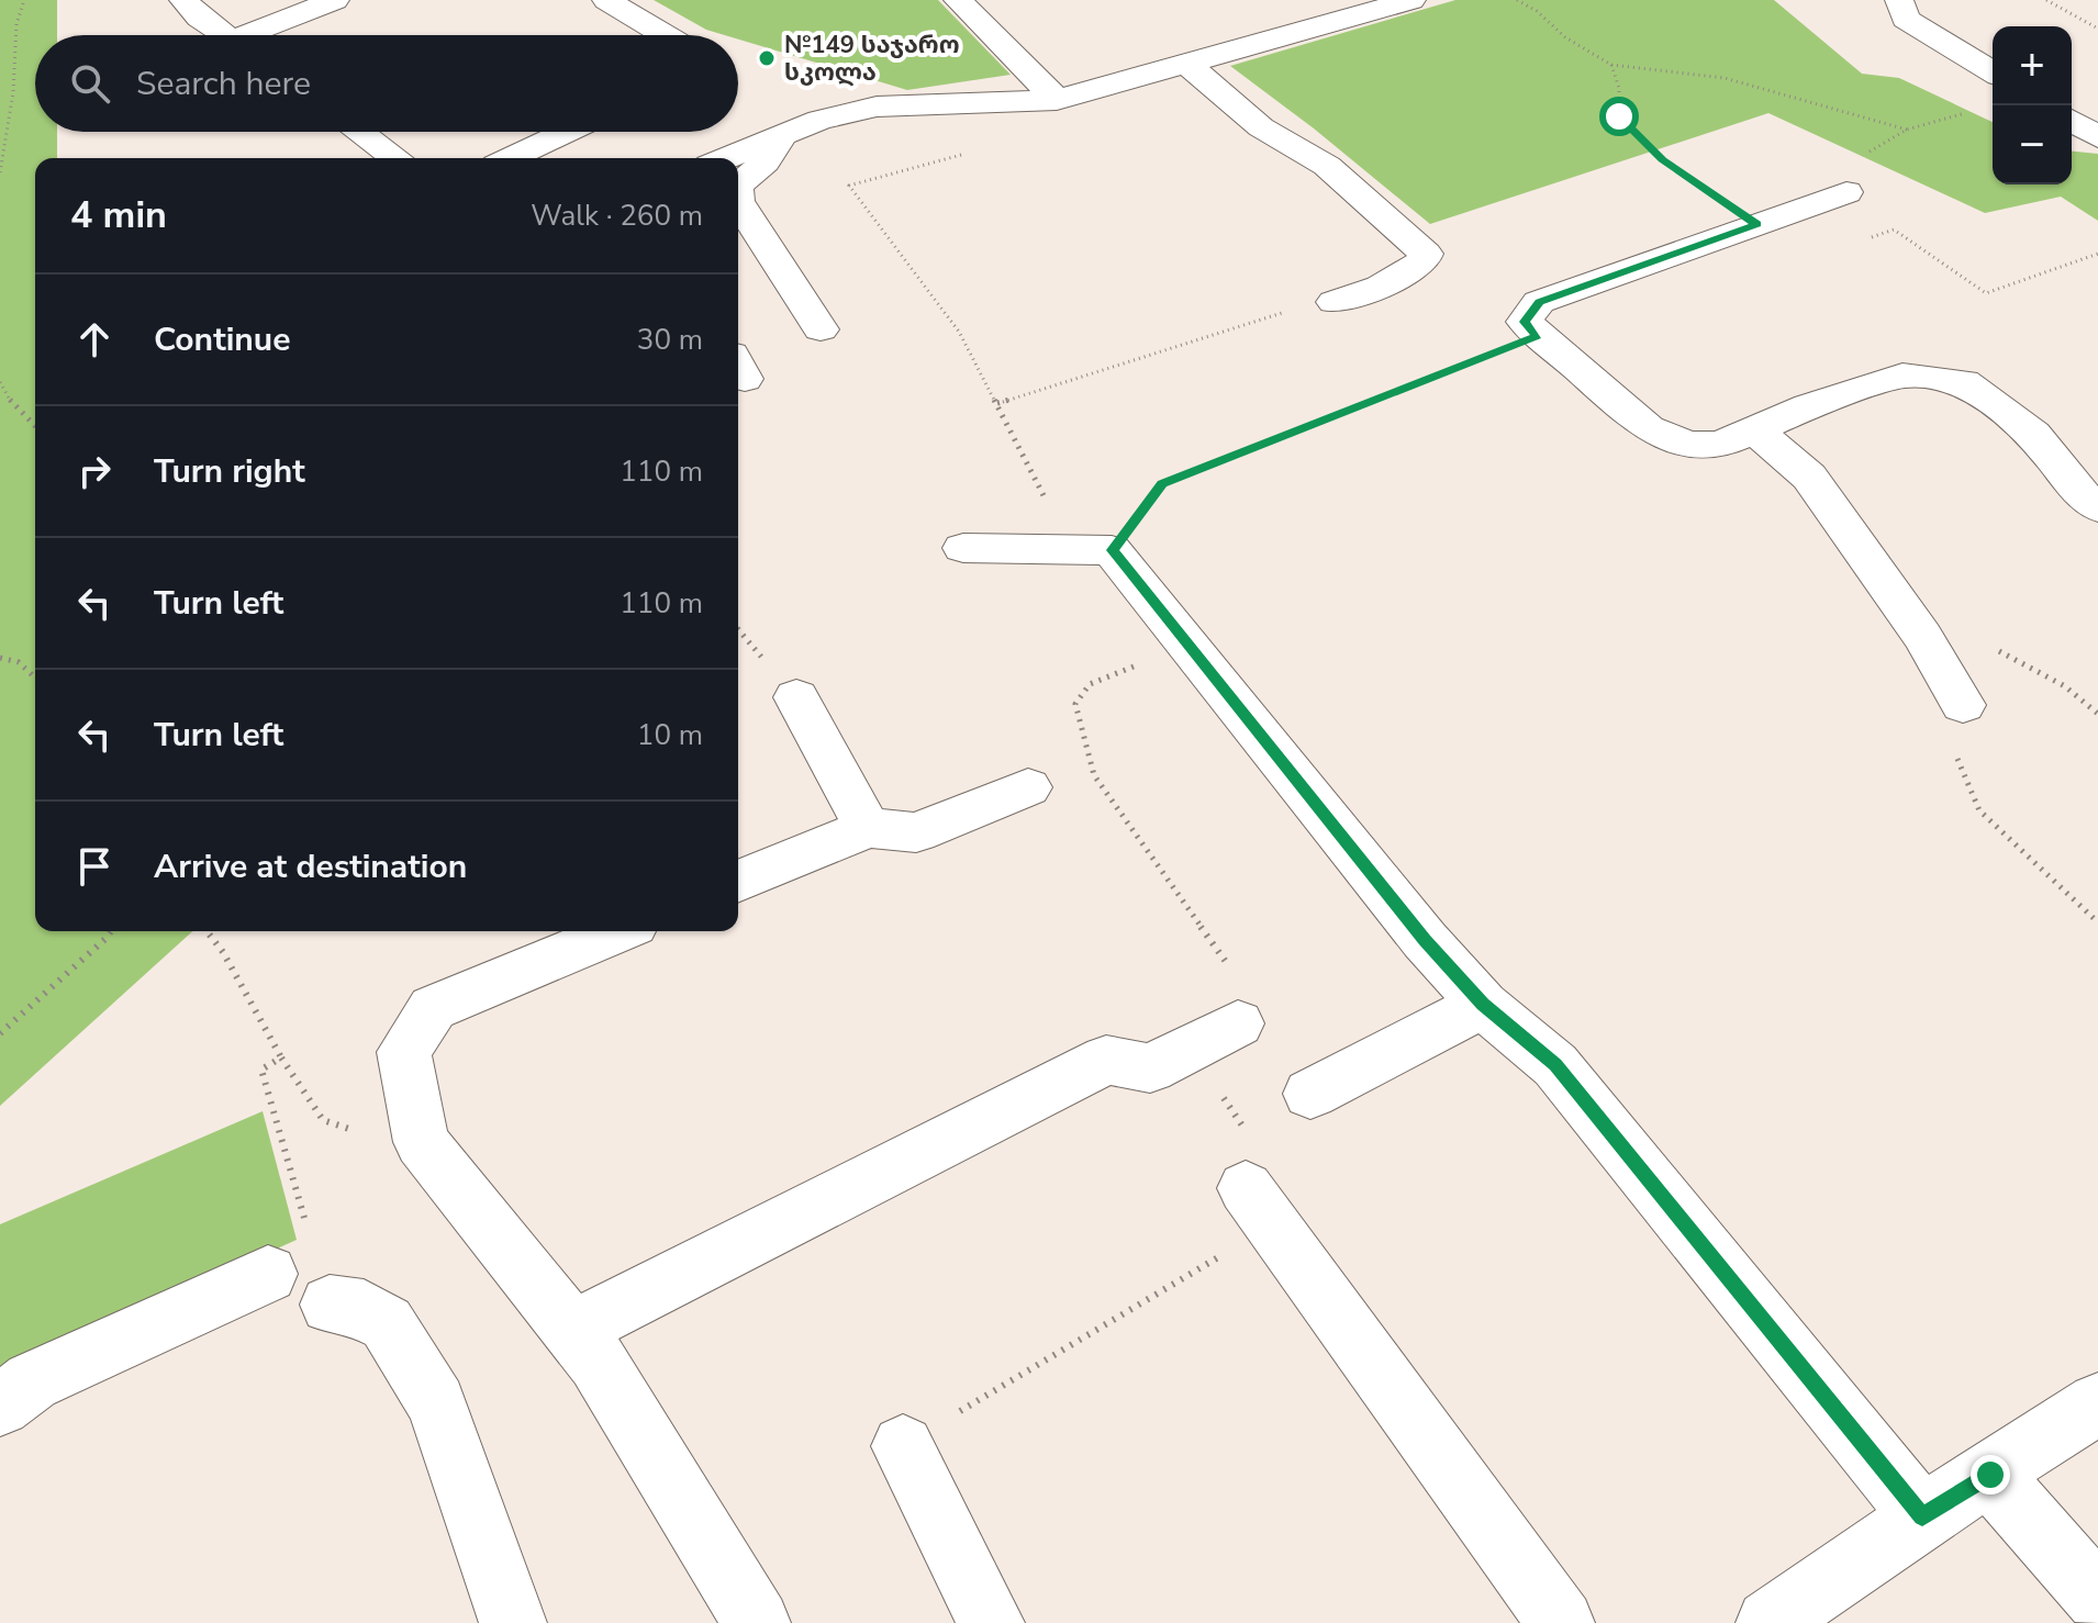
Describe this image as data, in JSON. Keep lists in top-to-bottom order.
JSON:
{
  "places": ["№149 საჯარო სკოლა"],
  "page": {
    "map_buttons": ["+", "−"],
    "search": "Search here",
    "heading": ["4 min", "Walk · 260 m"],
    "list": [
      ["Continue", "30 m"],
      ["Turn right", "110 m"],
      ["Turn left", "110 m"],
      ["Turn left", "10 m"],
      "Arrive at destination"
    ]
  }
}
